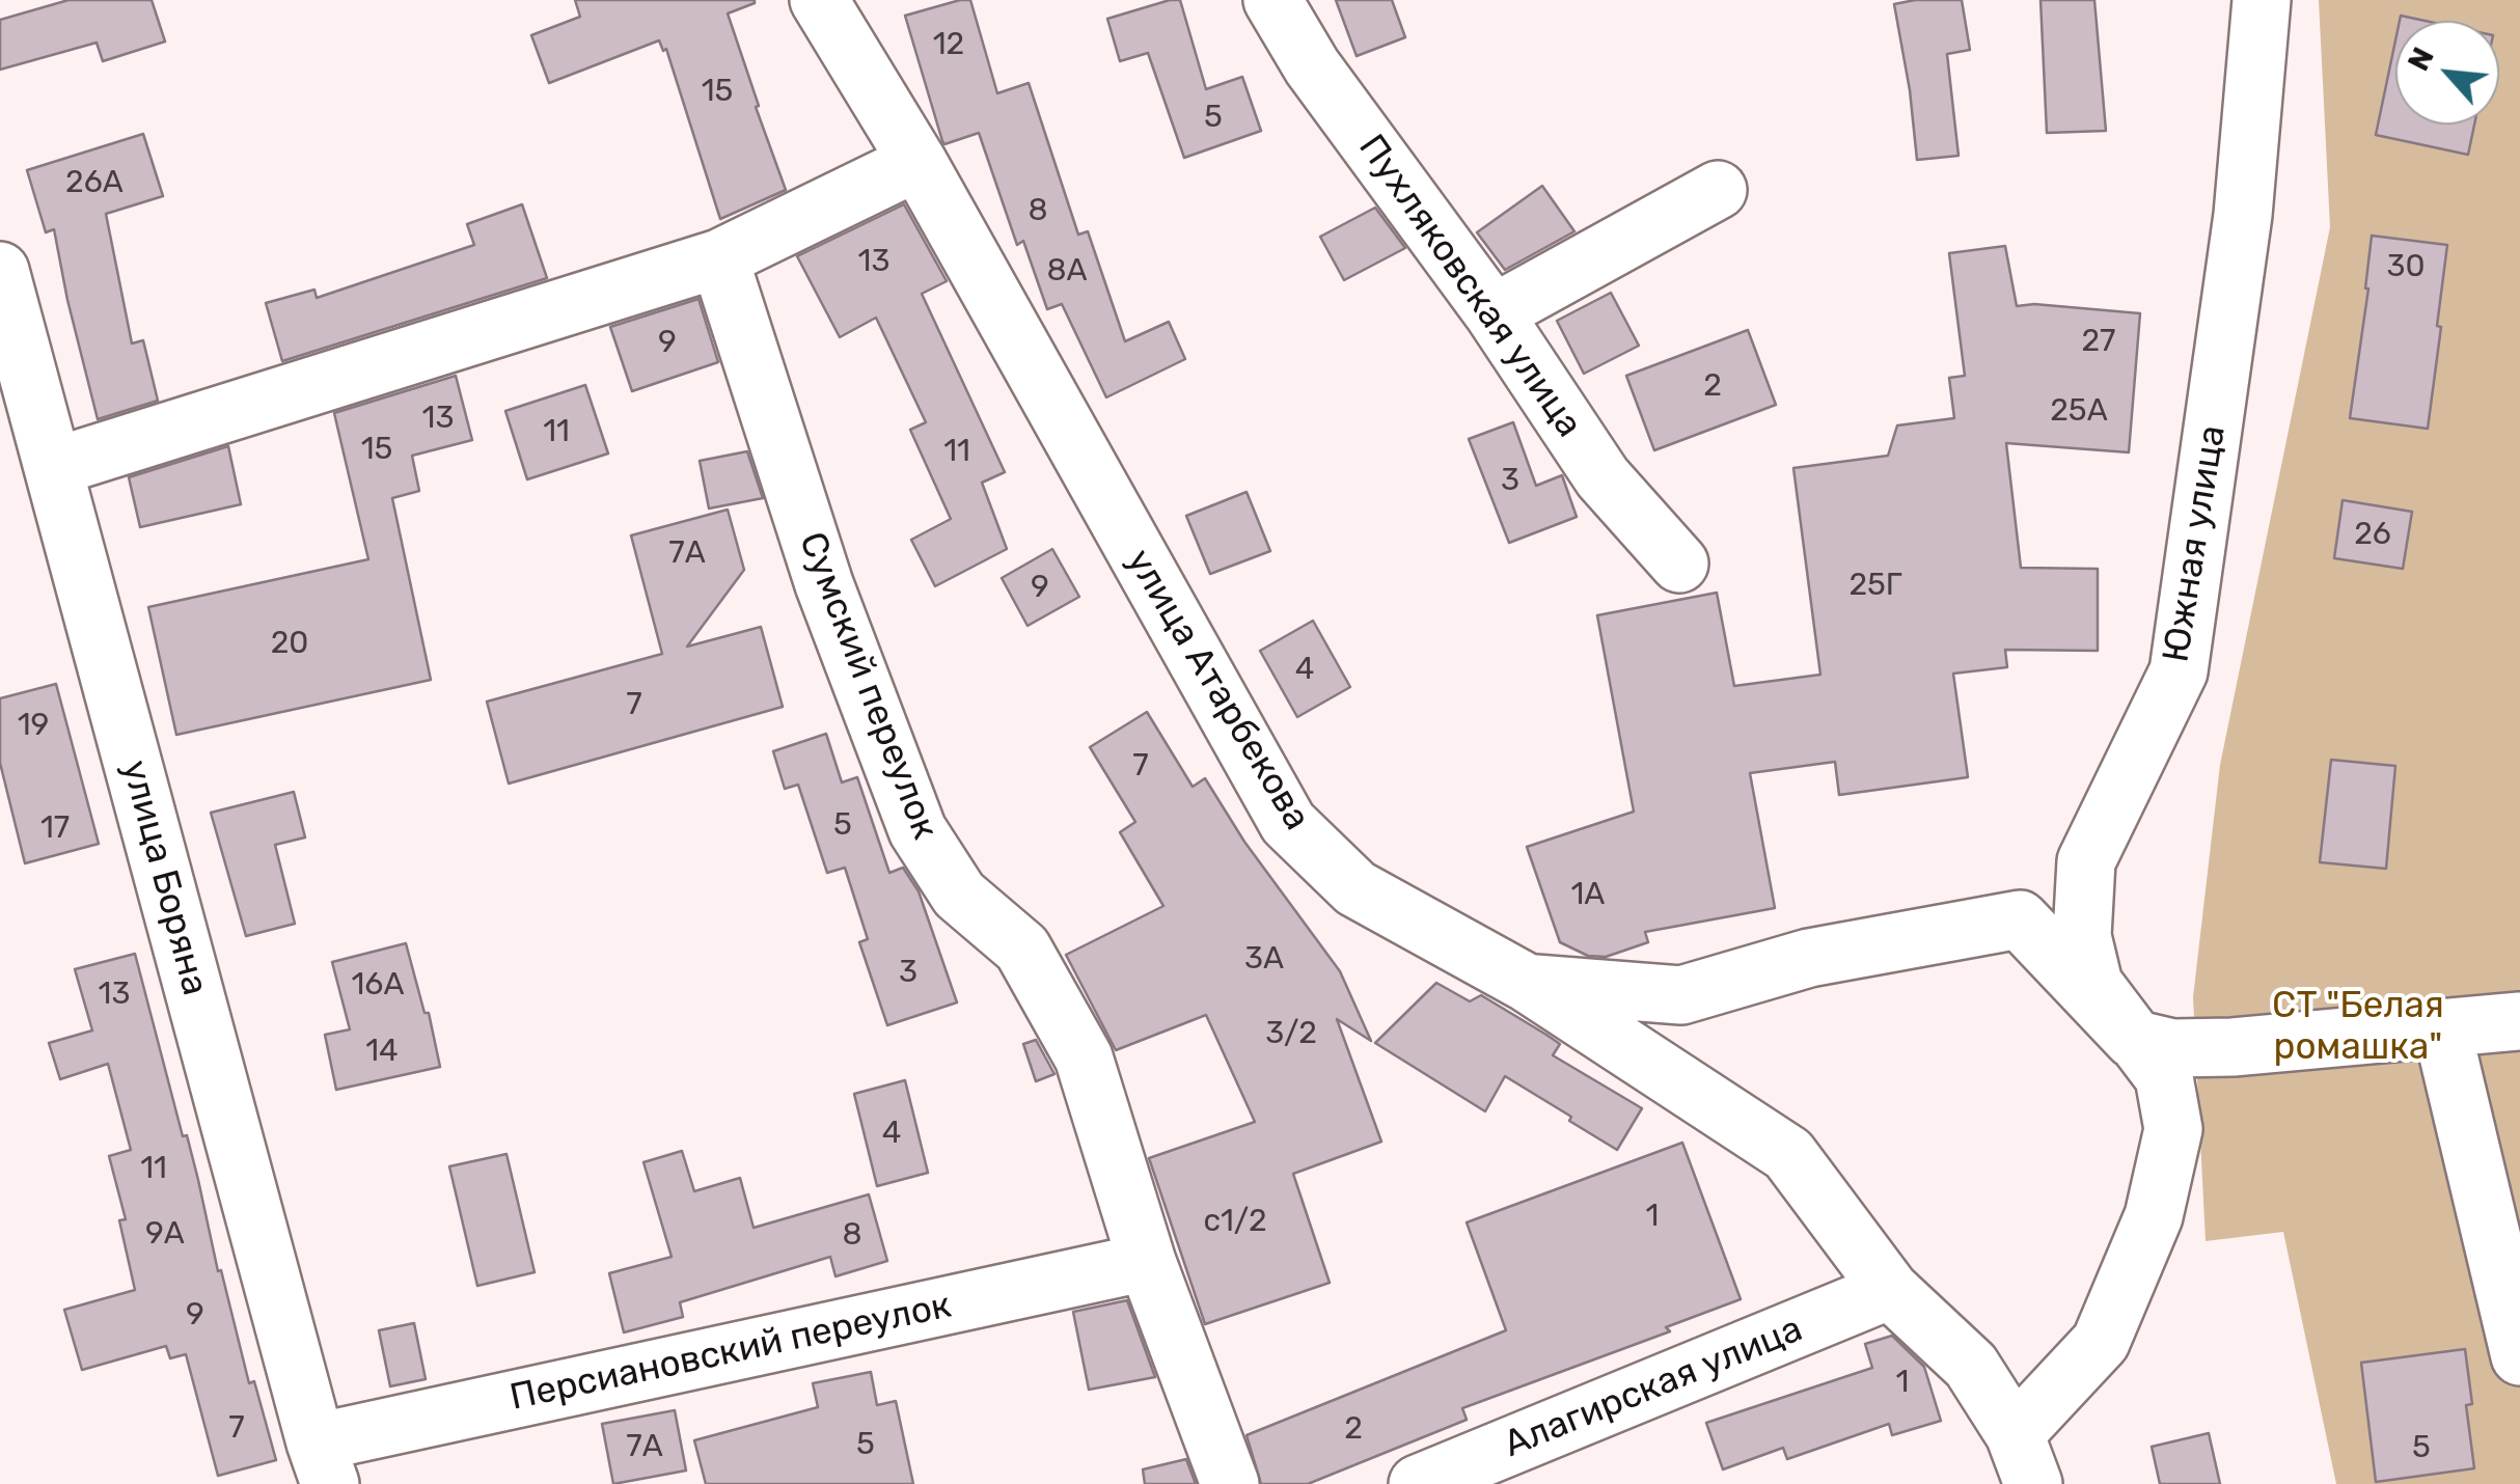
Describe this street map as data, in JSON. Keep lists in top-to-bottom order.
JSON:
{
  "streets": {
    "street": [
      "Пухляковская улица",
      "Южная улица",
      "Сумский переулок",
      "улица Атарбекова",
      "улица Боряна",
      "Персиановский переулок",
      "Алагирская улица"
    ]
  },
  "crossings": [
    ["Южная улица", "улица Атарбекова"],
    ["Южная улица", "Алагирская улица"],
    ["Сумский переулок", "Персиановский переулок"],
    ["улица Атарбекова", "Алагирская улица"],
    ["улица Боряна", "Персиановский переулок"]
  ],
  "parks": ["СТ \"Белая ромашка\""],
  "house_numbers": [
    "12",
    "15",
    "5",
    "26А",
    "8",
    "13",
    "30",
    "8А",
    "27",
    "9",
    "2",
    "25А",
    "13",
    "11",
    "15",
    "11",
    "3",
    "26",
    "7А",
    "25Г",
    "9",
    "20",
    "4",
    "7",
    "19",
    "7",
    "5",
    "17",
    "1А",
    "3А",
    "3",
    "16А",
    "13",
    "3/2",
    "14",
    "4",
    "11",
    "1",
    "с1/2",
    "9А",
    "8",
    "9",
    "1",
    "7",
    "2",
    "5",
    "7А",
    "5"
  ],
  "north": "top left"
}
